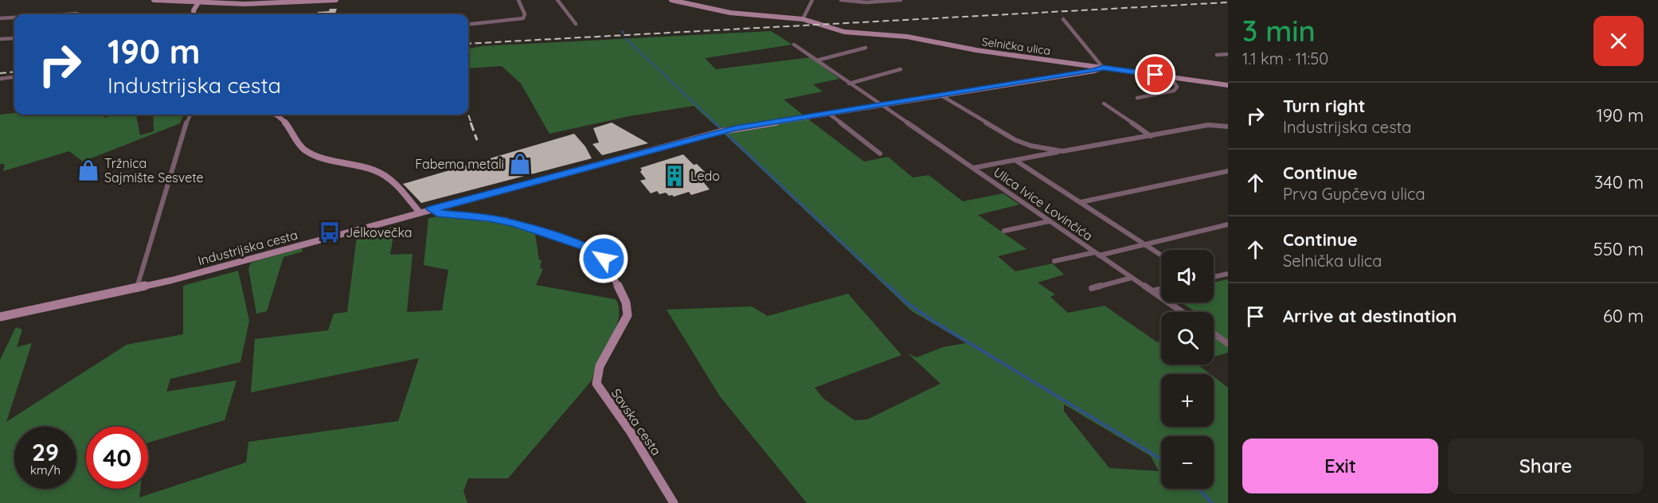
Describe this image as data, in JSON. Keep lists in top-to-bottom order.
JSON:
{
  "streets": {
    "street": [
      "Selnička ulica",
      "Ulica Ivice Lovinčića",
      "Industrijska cesta",
      "Savska cesta"
    ]
  },
  "crossings": [
    ["Selnička ulica", "Industrijska cesta"],
    ["Ulica Ivice Lovinčića", "Industrijska cesta"],
    ["Industrijska cesta", "Savska cesta"]
  ],
  "places": {
    "shop": ["Fabema metali", "Tržnica Sajmište Sesvete"],
    "building": ["Ledo"],
    "bus stop": ["Jelkovečka"]
  },
  "page": {
    "heading": ["3 min", "1.1 km · 11:50"],
    "turn": ["190 m", "Industrijska cesta"],
    "list": [
      {
        "name": "Turn right",
        "note": "Industrijska cesta",
        "value": "190 m"
      },
      {
        "name": "Continue",
        "note": "Prva Gupčeva ulica",
        "value": "340 m"
      },
      {
        "name": "Continue",
        "note": "Selnička ulica",
        "value": "550 m"
      },
      {
        "name": "Arrive at destination",
        "value": "60 m"
      }
    ],
    "map_buttons": ["+", "−"],
    "speed": "29 km/h",
    "limit": "40",
    "buttons": ["Exit", "Share"]
  }
}
